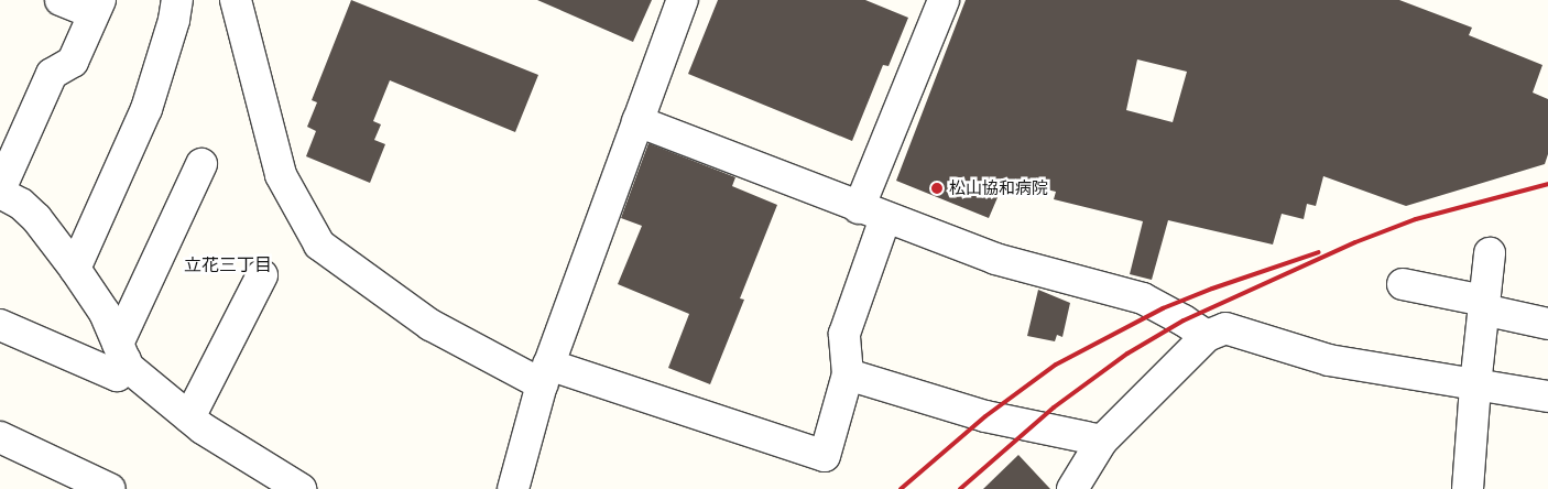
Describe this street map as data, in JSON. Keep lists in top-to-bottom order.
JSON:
{
  "districts": ["立花三丁目"],
  "places": ["松山協和病院"]
}
